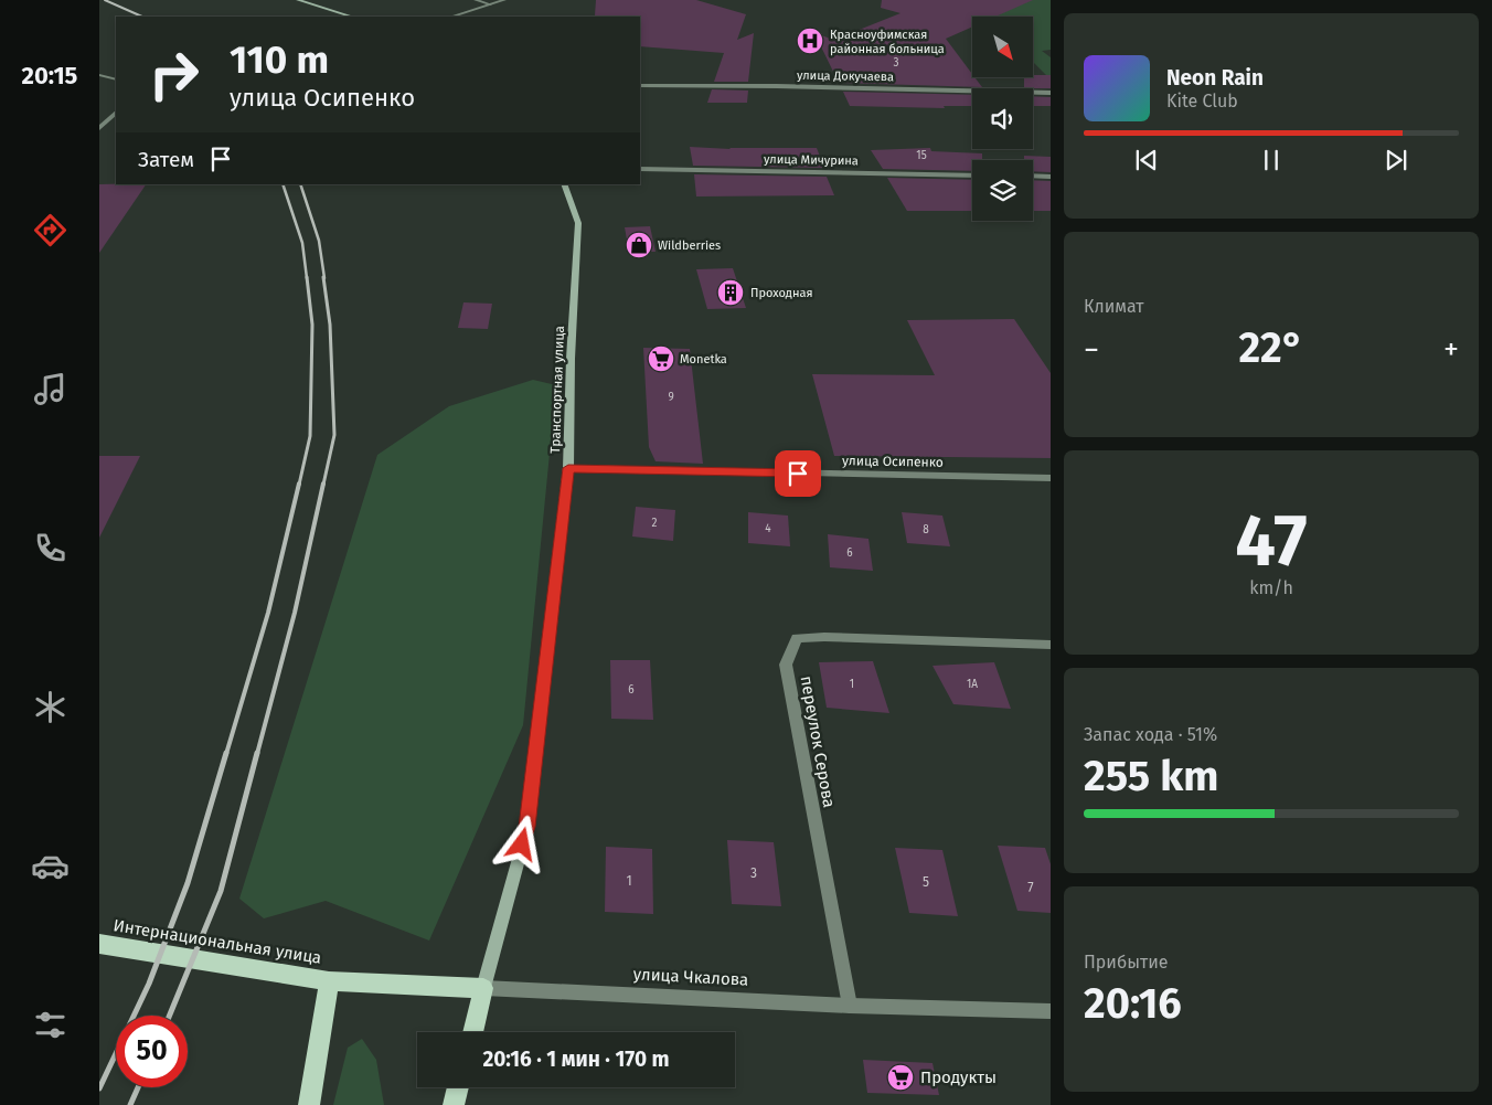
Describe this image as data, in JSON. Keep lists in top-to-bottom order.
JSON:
{
  "streets": {
    "main road": ["Транспортная улица", "Интернациональная улица", "улица Чкалова"],
    "street": [
      "улица Докучаева",
      "улица Мичурина",
      "улица Осипенко",
      "переулок Серова"
    ]
  },
  "crossings": [
    ["Транспортная улица", "улица Осипенко"],
    ["Транспортная улица", "улица Чкалова"],
    ["переулок Серова", "улица Чкалова"],
    ["Интернациональная улица", "улица Чкалова"]
  ],
  "places": {
    "hospital": ["Красноуфимская районная больница"],
    "shop": ["Wildberries"],
    "building": ["Проходная"],
    "supermarket": ["Monetka", "Продукты"]
  },
  "house_numbers": [
    "3",
    "15",
    "9",
    "2",
    "4",
    "8",
    "6",
    "1",
    "1А",
    "6",
    "3",
    "1",
    "5",
    "7"
  ],
  "north": "bottom right",
  "page": {
    "tabs": "20:15",
    "turn": ["110 m", "улица Осипенко"],
    "song": ["Neon Rain", "Kite Club"],
    "then": "Затем",
    "tile": [
      "Климат",
      ["47", "km/h"],
      ["Запас хода · 51%", "255 km"],
      ["Прибытие", "20:16"]
    ],
    "heat": ["−", "22°", "+"],
    "limit": "50",
    "trip": "20:16 · 1 мин · 170 m"
  }
}
